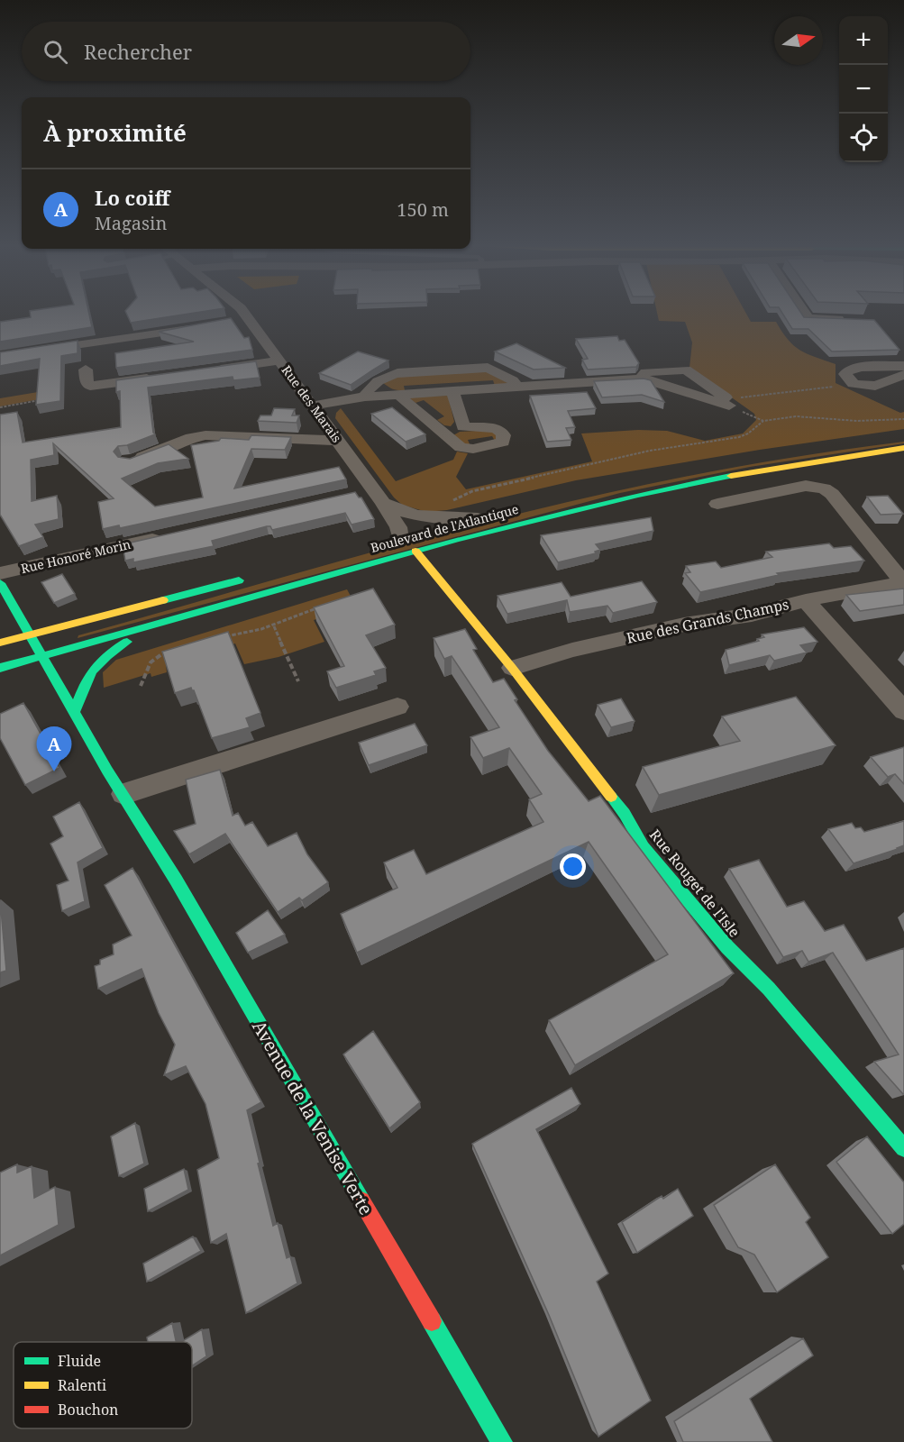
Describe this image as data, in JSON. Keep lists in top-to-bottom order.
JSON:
{
  "streets": {
    "main road": ["Boulevard de l'Atlantique", "Rue Rouget de l'Isle", "Avenue de la Venise Verte"],
    "street": ["Rue des Marais", "Rue Honoré Morin", "Rue des Grands Champs"]
  },
  "crossings": [
    ["Boulevard de l'Atlantique", "Rue Rouget de l'Isle"],
    ["Boulevard de l'Atlantique", "Avenue de la Venise Verte"],
    ["Rue Honoré Morin", "Avenue de la Venise Verte"],
    ["Rue des Grands Champs", "Rue Rouget de l'Isle"]
  ],
  "legend": ["Fluide", "Ralenti", "Bouchon"],
  "north": "right",
  "page": {
    "map_buttons": ["+", "−"],
    "search": "Rechercher",
    "heading": "À proximité",
    "list": [
      {
        "mark": "A",
        "name": "Lo coiff",
        "note": "Magasin",
        "value": "150 m"
      }
    ],
    "pins": "A"
  }
}
